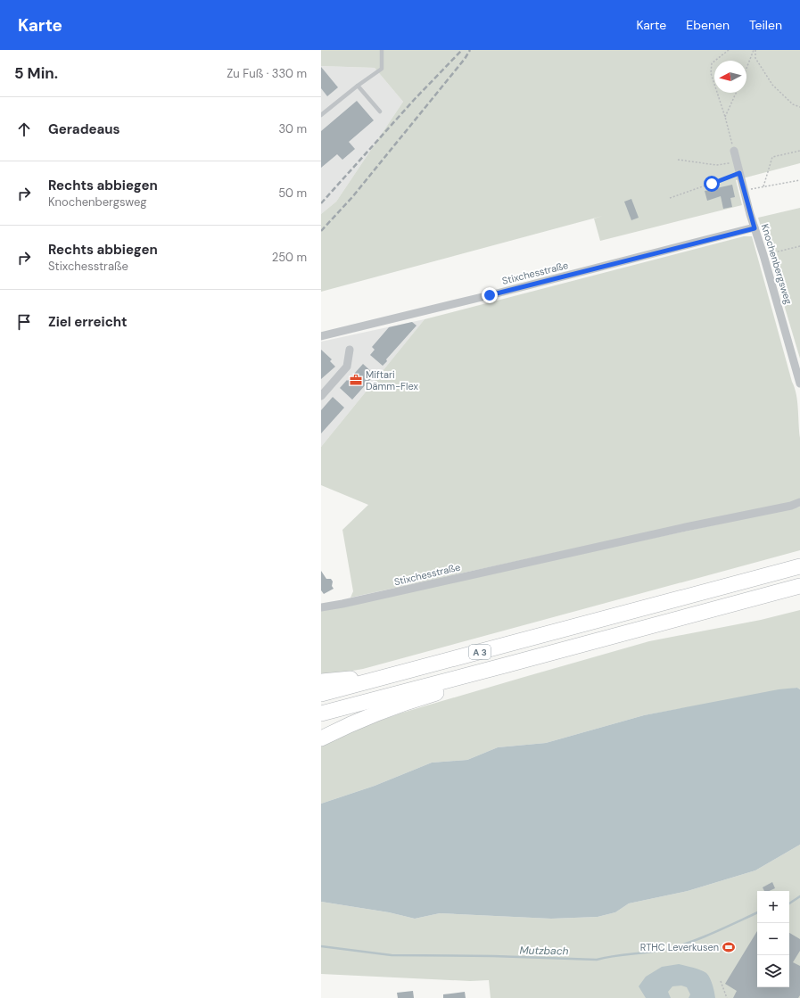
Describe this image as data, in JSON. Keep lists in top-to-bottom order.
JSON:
{
  "streets": {
    "highway": ["A 3"],
    "street": ["Knochenbergsweg", "Stixchesstraße"]
  },
  "crossings": [
    ["Knochenbergsweg", "Stixchesstraße"]
  ],
  "water": ["Mutzbach"],
  "places": {
    "office": ["Miftari Dämm-Flex"],
    "sports": ["RTHC Leverkusen"]
  },
  "north": "left",
  "page": {
    "header": "Karte",
    "nav": ["Karte", "Ebenen", "Teilen"],
    "heading": ["5 Min.", "Zu Fuß · 330 m"],
    "list": [
      ["Geradeaus", "30 m"],
      ["Rechts abbiegen", "Knochenbergsweg", "50 m"],
      ["Rechts abbiegen", "Stixchesstraße", "250 m"],
      "Ziel erreicht"
    ],
    "map_buttons": ["+", "−"]
  }
}
